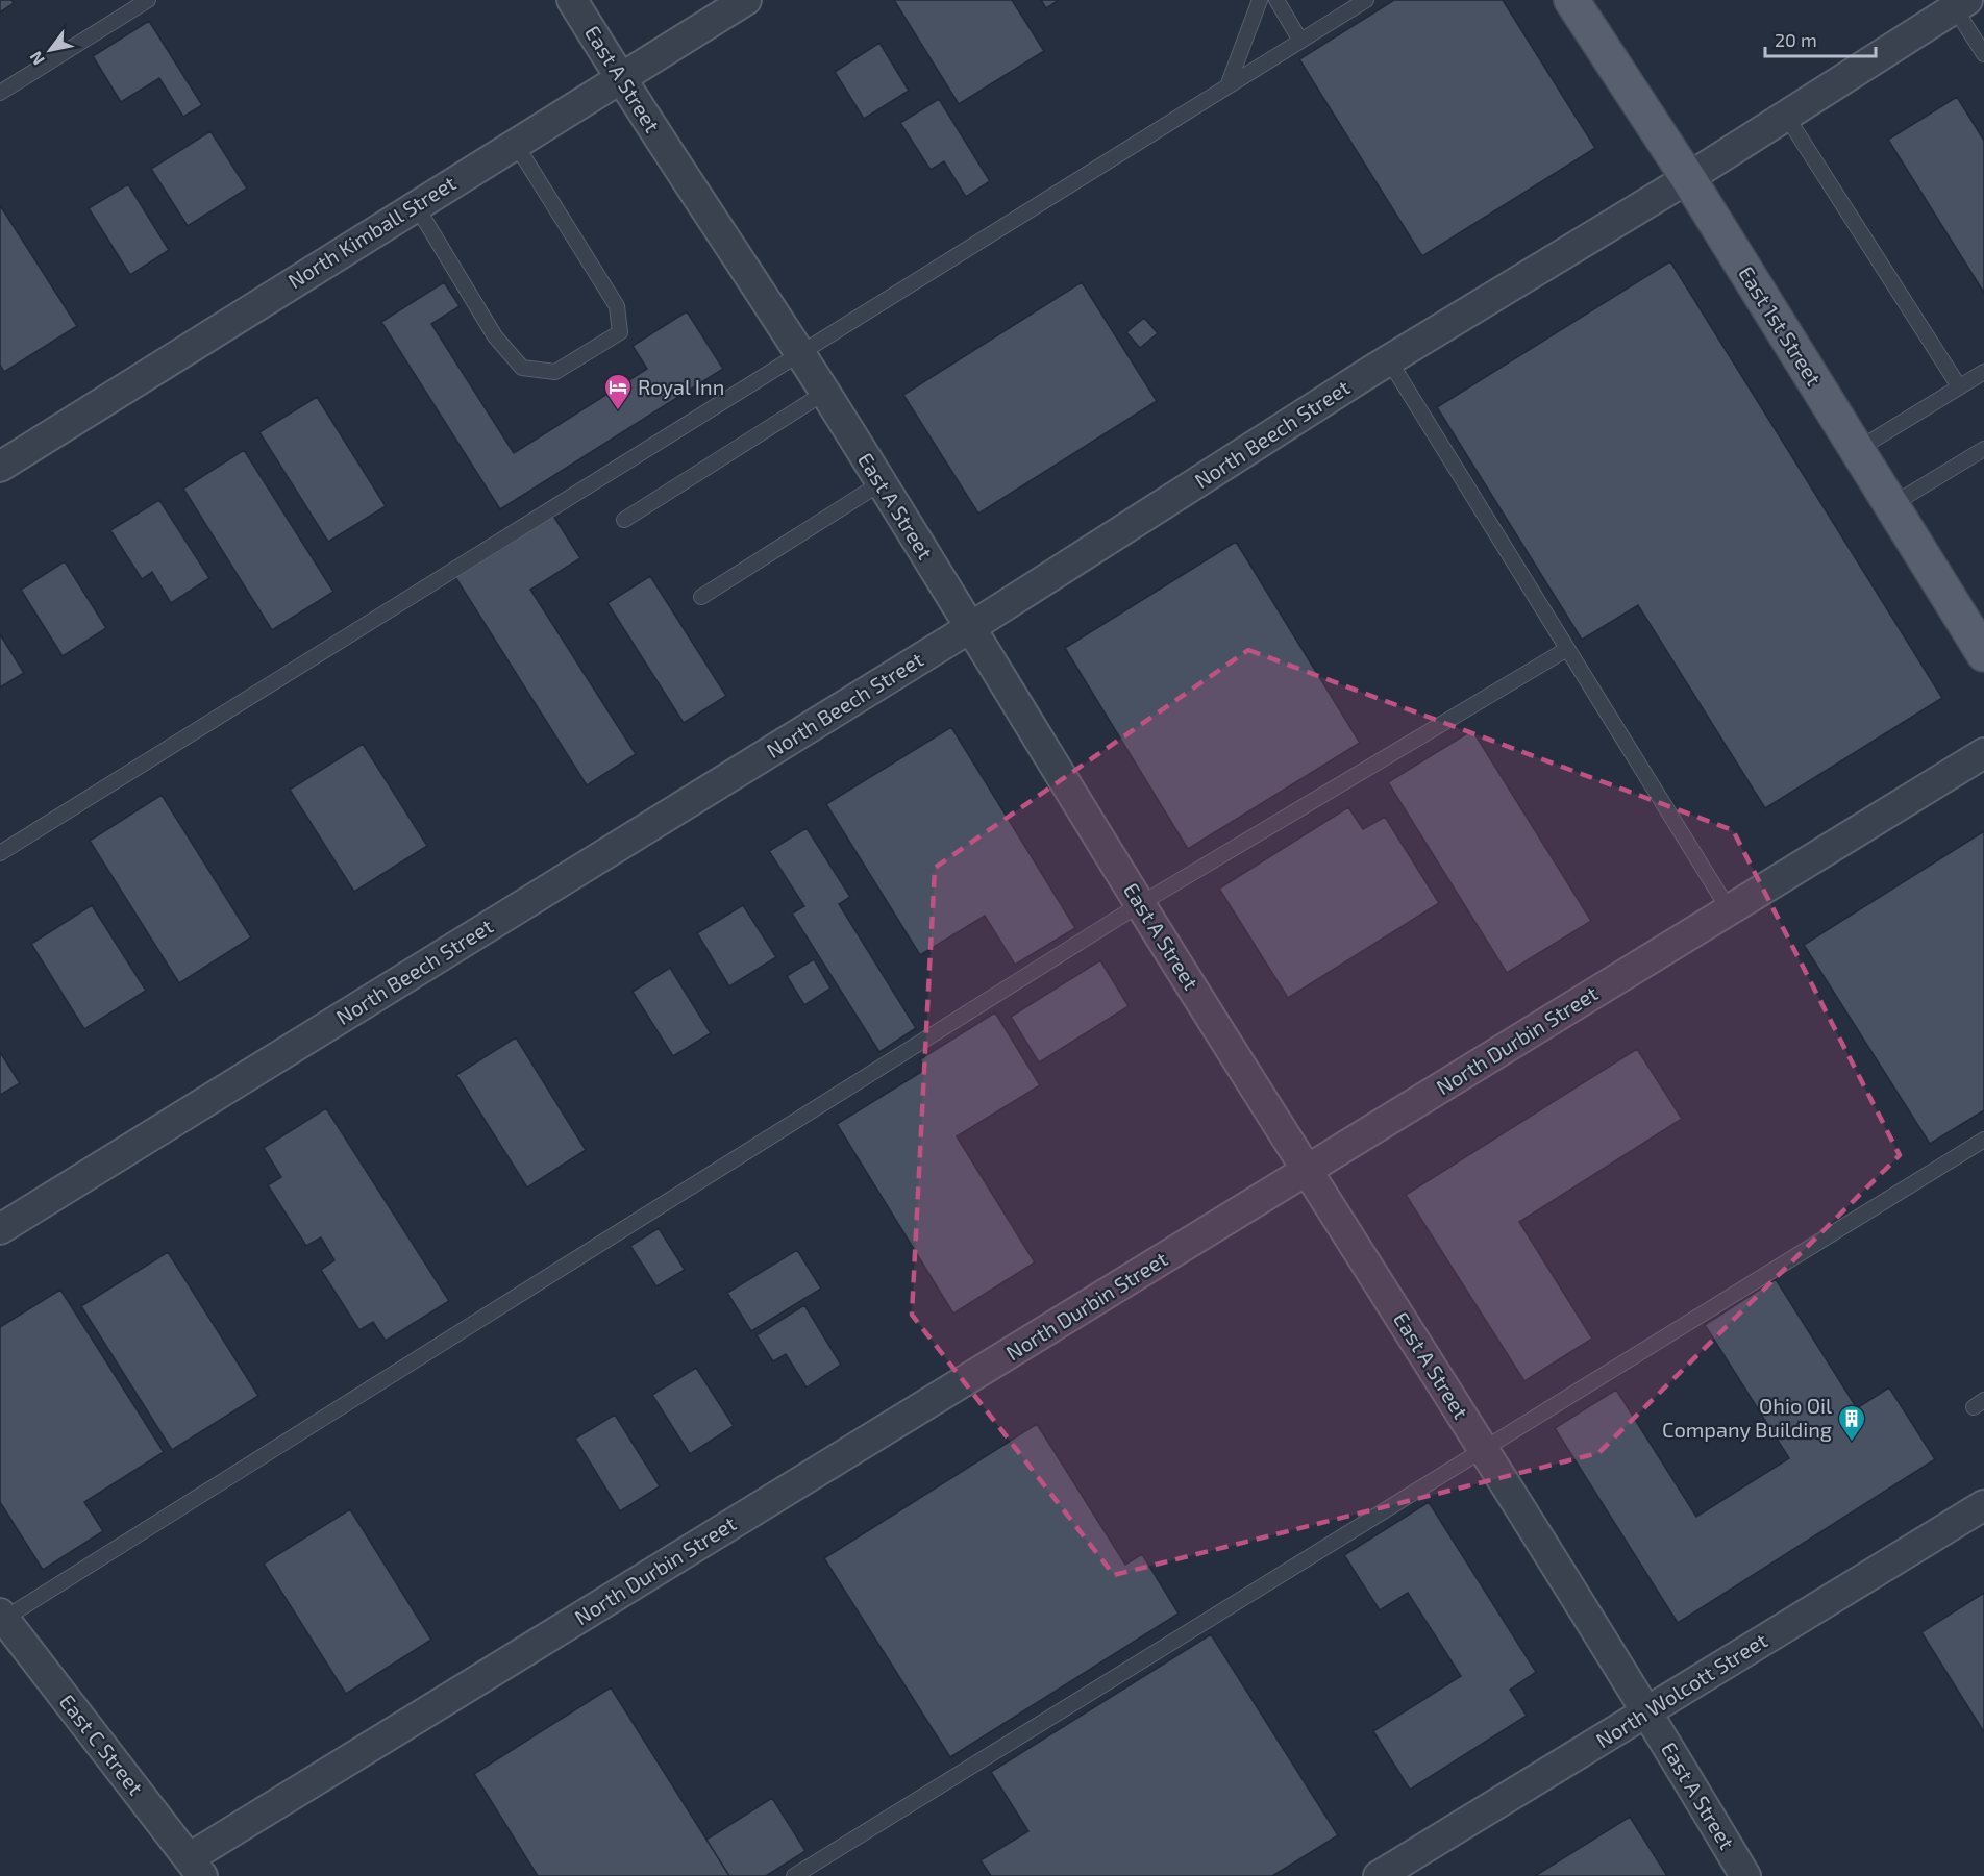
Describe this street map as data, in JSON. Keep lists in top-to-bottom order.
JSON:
{
  "streets": {
    "main road": ["East 1st Street"],
    "street": [
      "East A Street",
      "North Kimball Street",
      "North Beech Street",
      "North Durbin Street",
      "North Wolcott Street",
      "East C Street"
    ]
  },
  "crossings": [
    ["East A Street", "North Kimball Street"],
    ["East A Street", "North Beech Street"],
    ["East A Street", "North Durbin Street"],
    ["East A Street", "North Wolcott Street"],
    ["East 1st Street", "North Beech Street"],
    ["North Durbin Street", "East C Street"]
  ],
  "places": {
    "hotel": ["Royal Inn"],
    "building": ["Ohio Oil Company Building"]
  },
  "scale_bar": "20 m",
  "north": "bottom left"
}
